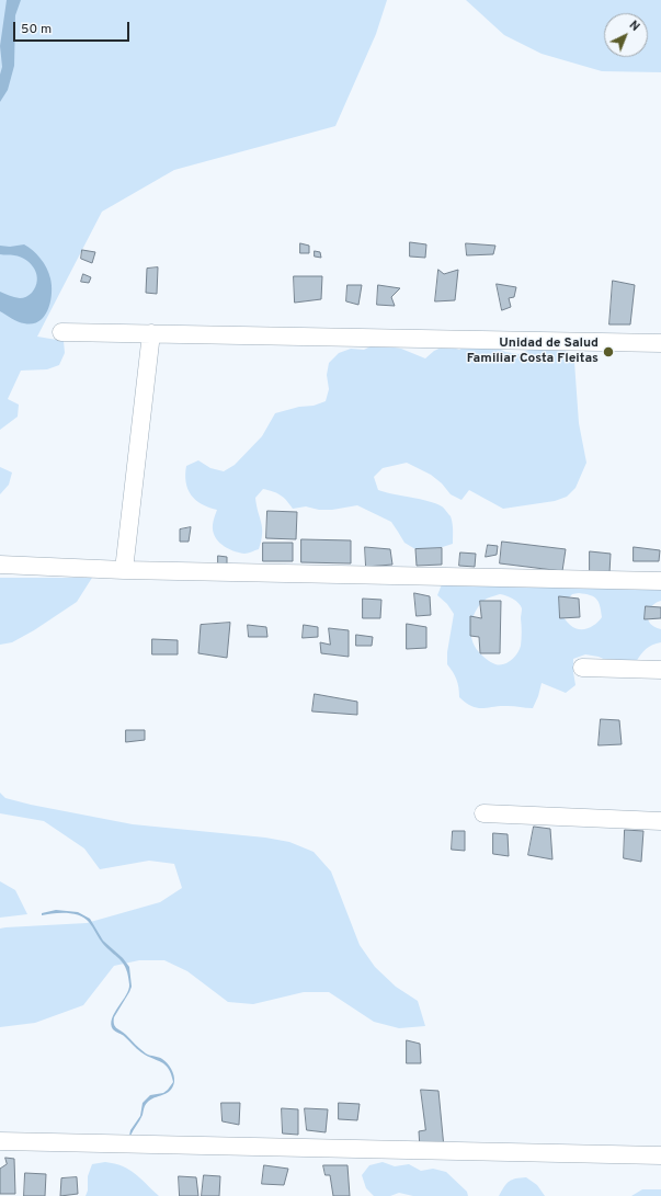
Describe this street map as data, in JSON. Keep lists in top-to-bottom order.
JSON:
{
  "places": ["Unidad de Salud Familiar Costa Fleitas"],
  "scale_bar": "50 m",
  "north": "top right"
}
